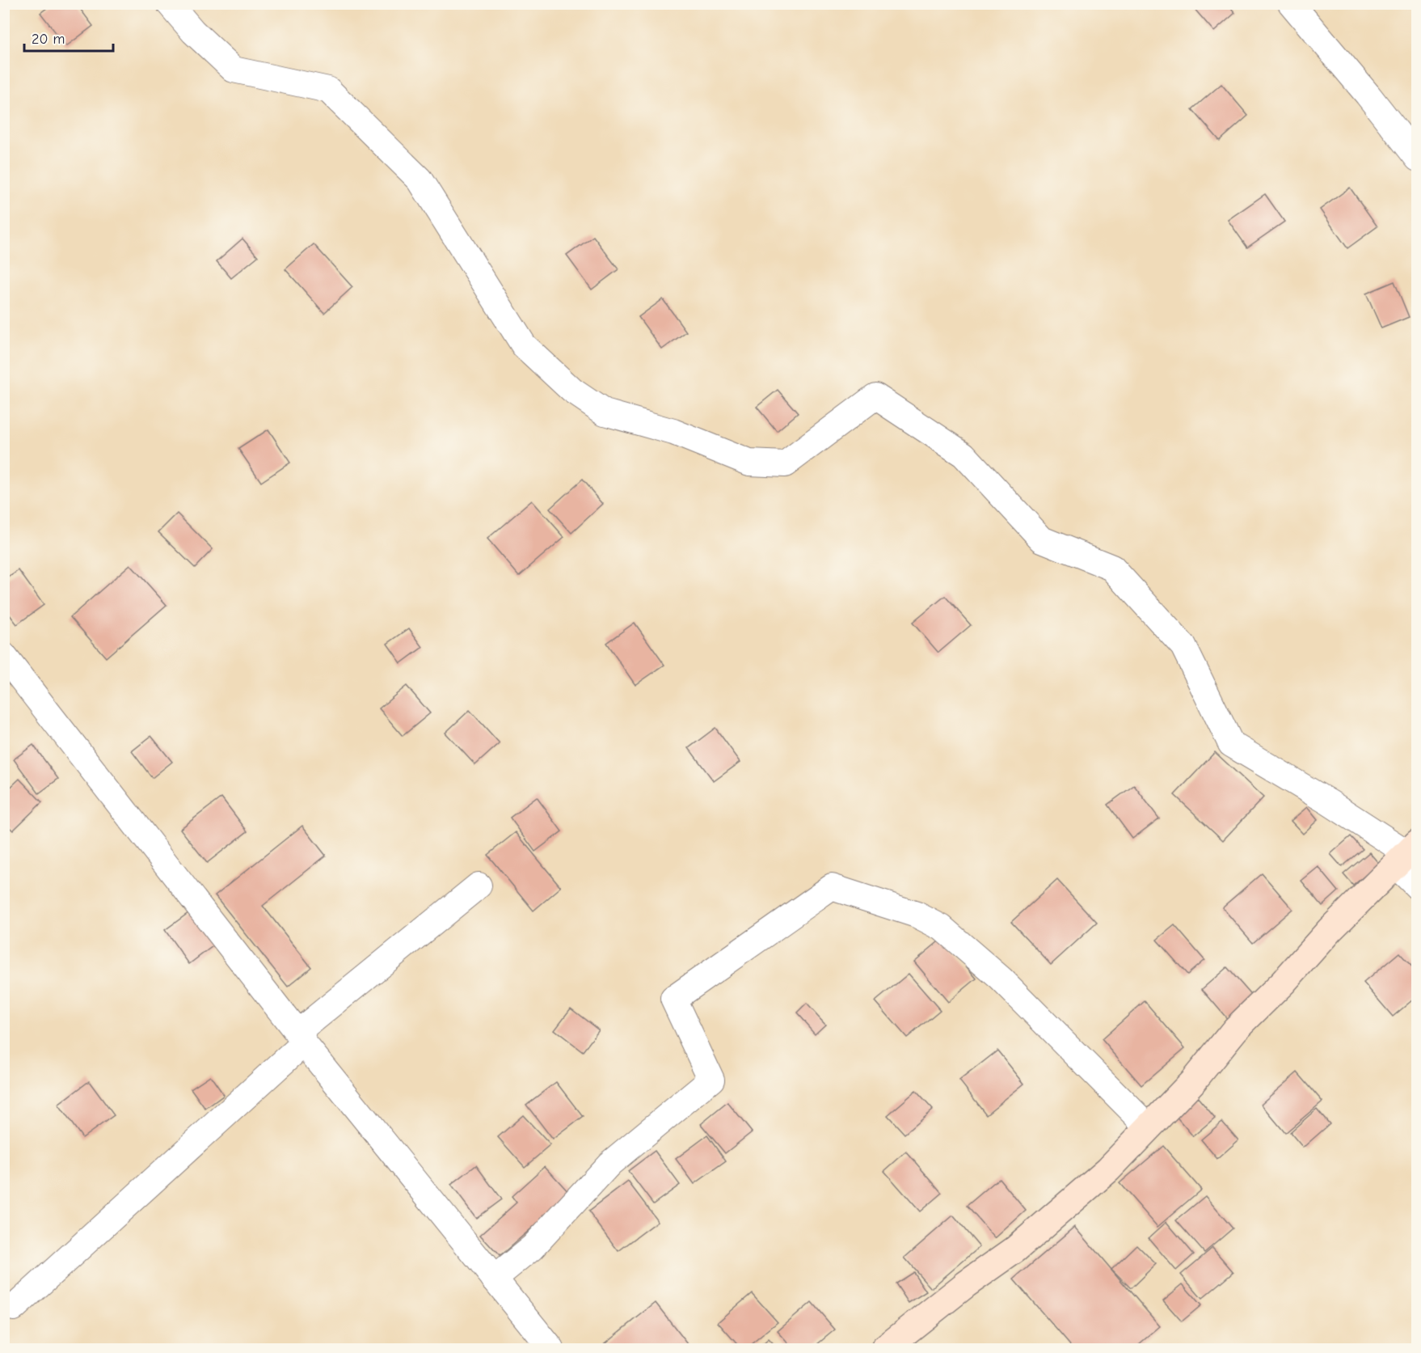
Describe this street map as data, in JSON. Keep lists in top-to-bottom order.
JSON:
{
  "scale_bar": "20 m"
}
